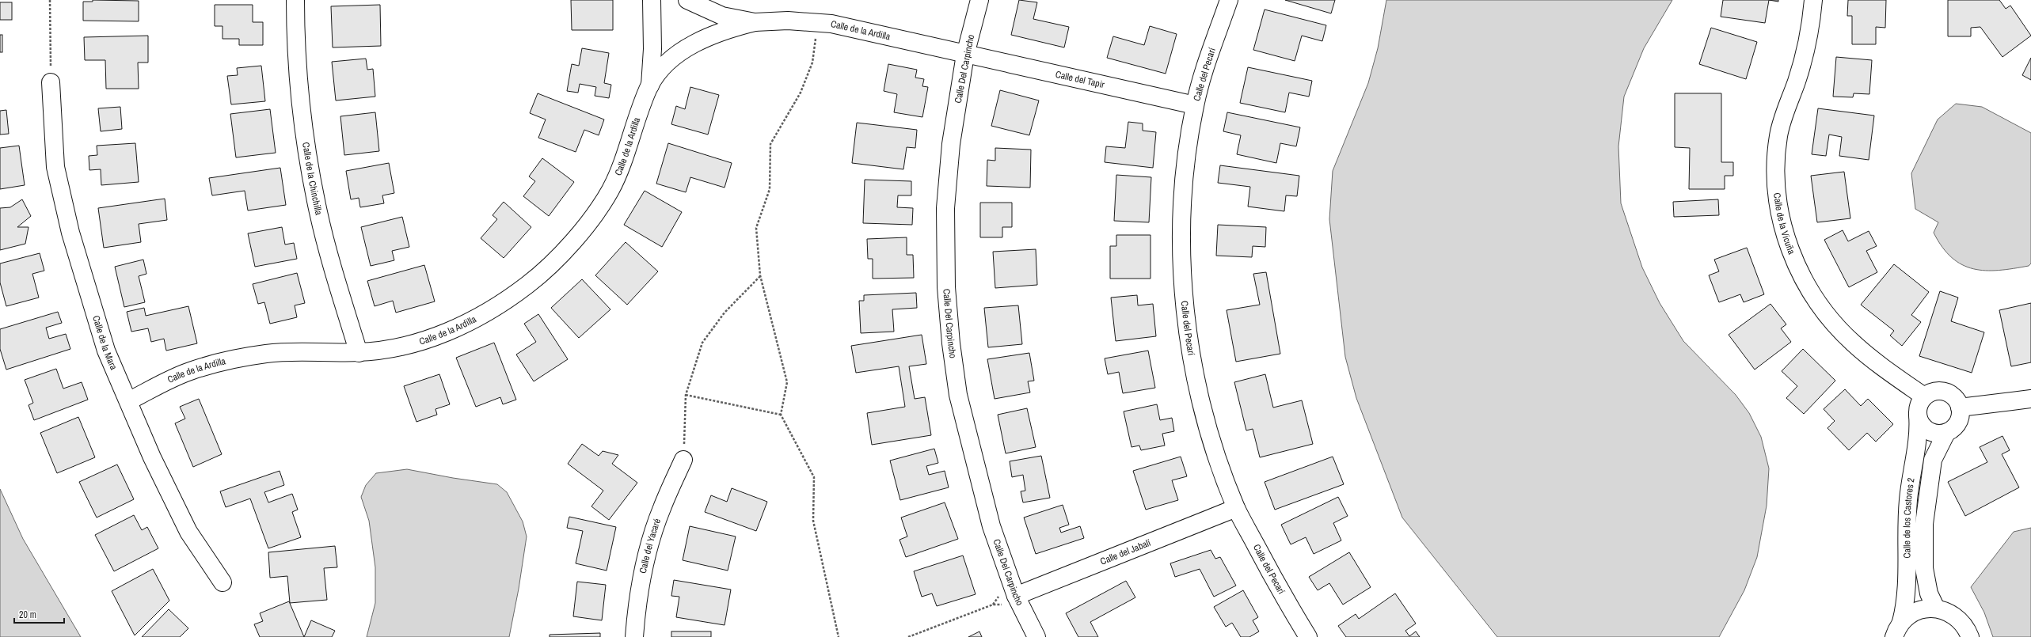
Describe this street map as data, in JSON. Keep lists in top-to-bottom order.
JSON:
{
  "streets": {
    "street": [
      "Calle de la Ardilla",
      "Calle Del Carpincho",
      "Calle del Pecarí",
      "Calle del Tapir",
      "Calle de la Chinchilla",
      "Calle de la Vicuña",
      "Calle de la Mara",
      "Calle de los Castores 2",
      "Calle del Yacaré",
      "Calle del Jabalí"
    ]
  },
  "crossings": [
    ["Calle de la Ardilla", "Calle Del Carpincho"],
    ["Calle de la Ardilla", "Calle del Tapir"],
    ["Calle de la Ardilla", "Calle de la Chinchilla"],
    ["Calle de la Ardilla", "Calle de la Mara"],
    ["Calle Del Carpincho", "Calle del Tapir"],
    ["Calle Del Carpincho", "Calle del Jabalí"],
    ["Calle del Pecarí", "Calle del Tapir"],
    ["Calle del Pecarí", "Calle del Jabalí"],
    ["Calle de la Vicuña", "Calle de los Castores 2"]
  ],
  "scale_bar": "20 m"
}
